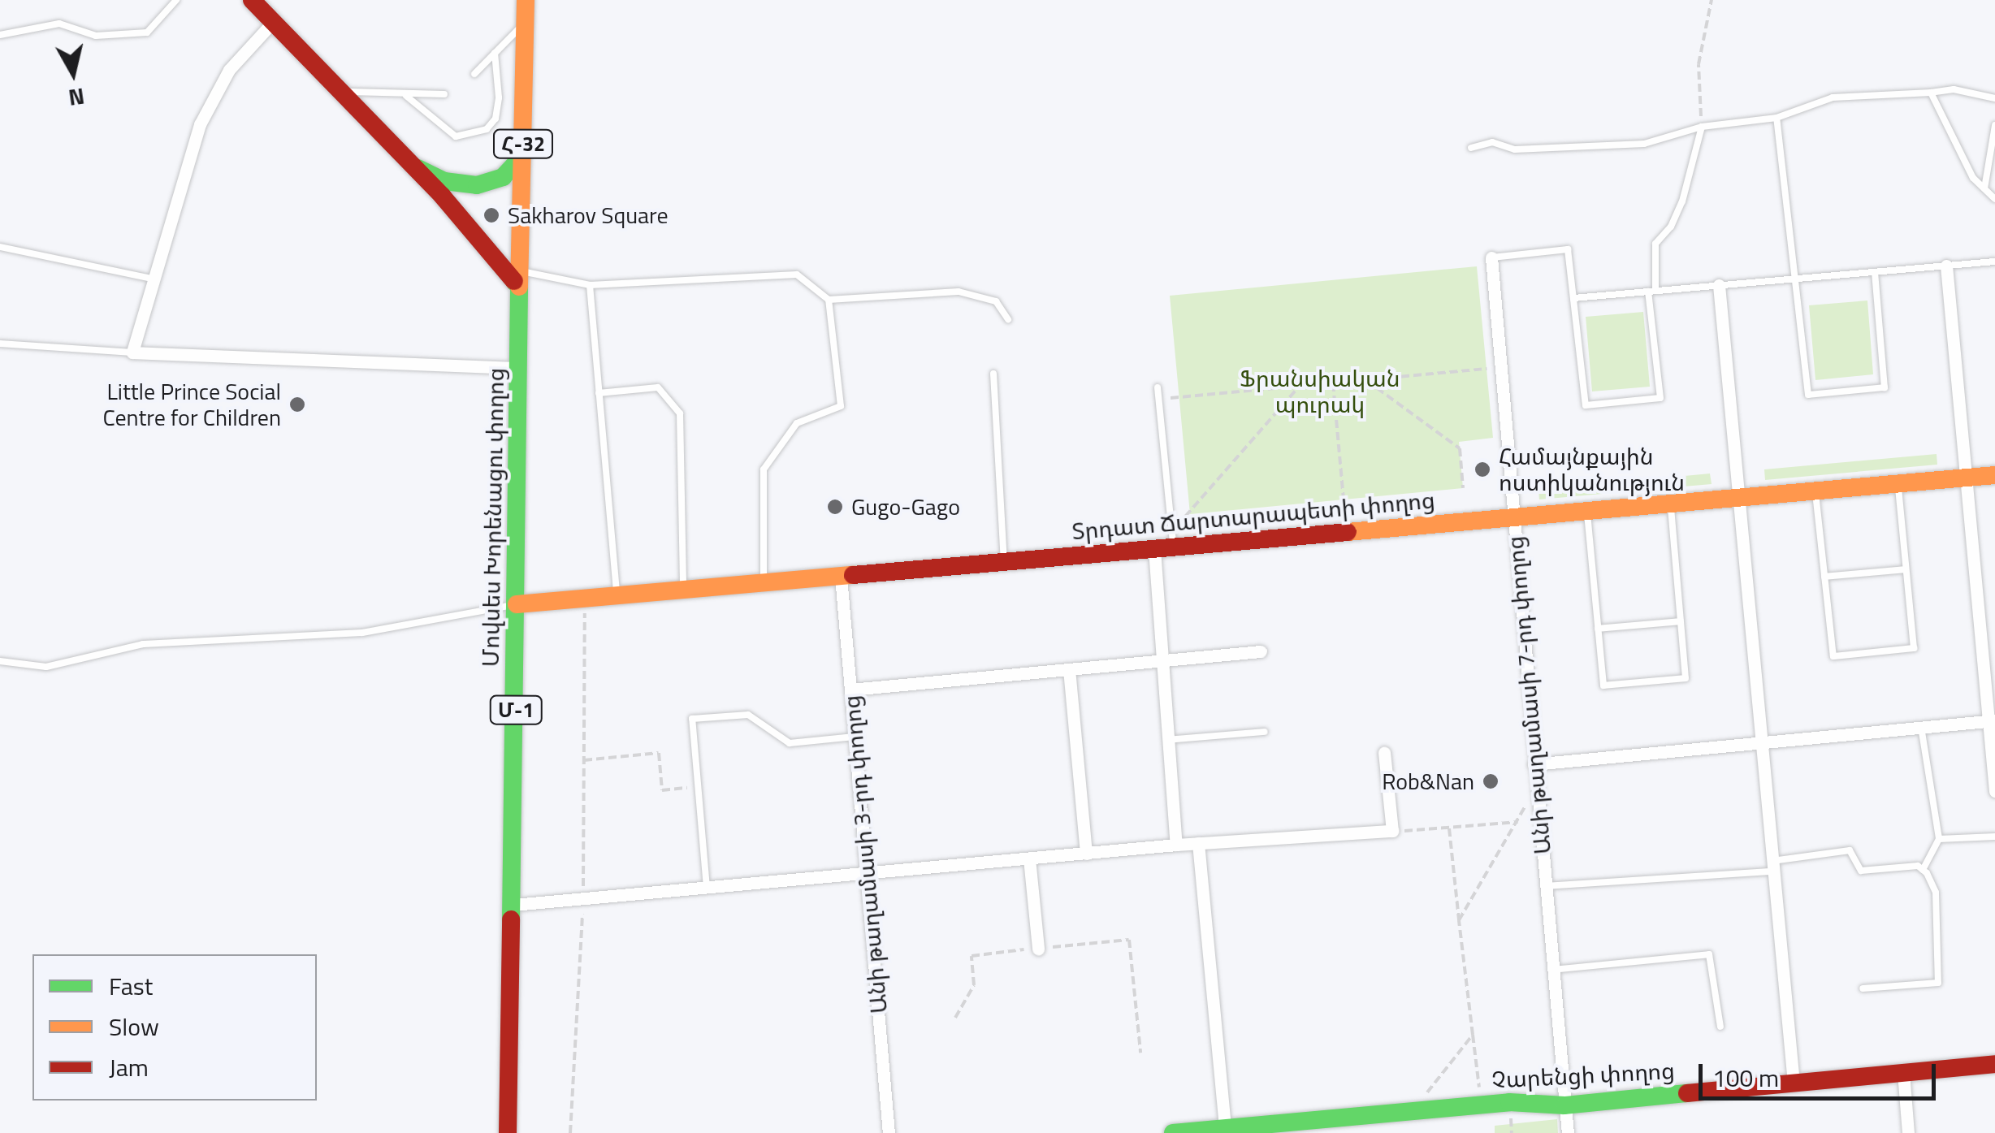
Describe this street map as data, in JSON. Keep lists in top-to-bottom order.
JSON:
{
  "streets": {
    "main road": [
      "Հ-32",
      "Տրդատ Ճարտարապետի փողոց",
      "Մովսես Խորենացու փողոց",
      "Մ-1",
      "Չարենցի փողոց"
    ],
    "street": ["Անի թաղամասի 7-րդ փողոց", "Անի թաղամասի 3-րդ փողոց"]
  },
  "crossings": [
    ["Տրդատ Ճարտարապետի փողոց", "Մովսես Խորենացու փողոց"],
    ["Տրդատ Ճարտարապետի փողոց", "Անի թաղամասի 7-րդ փողոց"],
    ["Տրդատ Ճարտարապետի փողոց", "Անի թաղամասի 3-րդ փողոց"],
    ["Անի թաղամասի 7-րդ փողոց", "Չարենցի փողոց"]
  ],
  "parks": ["Ֆրանսիական պուրակ"],
  "places": [
    "Sakharov Square",
    "Little Prince Social Centre for Children",
    "Համայնքային ոստիկանություն",
    "Gugo-Gago",
    "Rob&Nan"
  ],
  "legend": ["Fast", "Slow", "Jam"],
  "scale_bar": "100 m",
  "north": "bottom"
}
